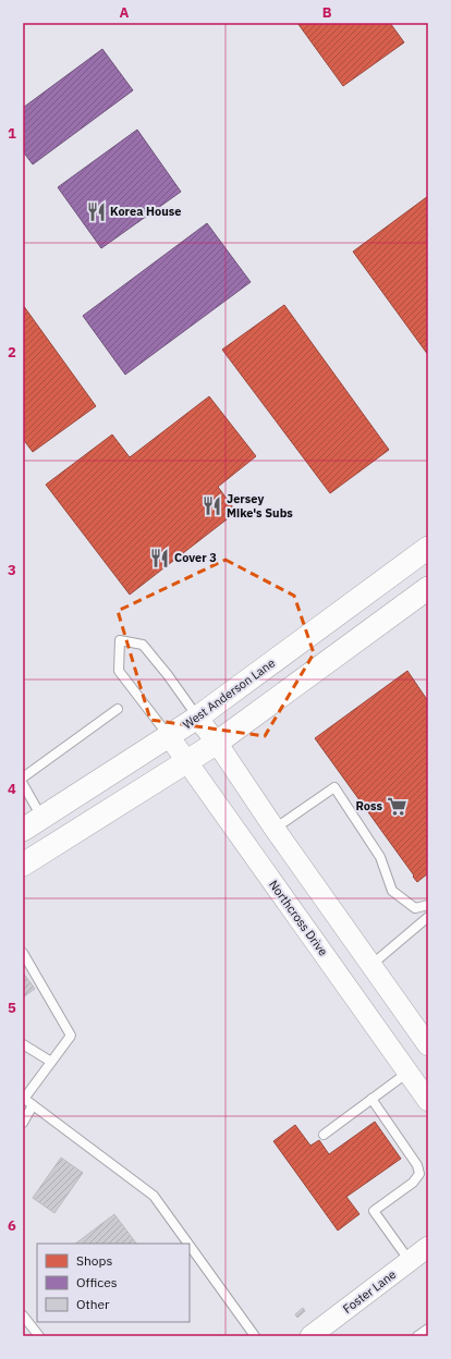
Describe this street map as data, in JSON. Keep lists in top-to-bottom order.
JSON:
{
  "streets": {
    "main road": ["West Anderson Lane"],
    "street": ["Northcross Drive", "Foster Lane"]
  },
  "crossings": [
    ["West Anderson Lane", "Northcross Drive"]
  ],
  "places": {
    "restaurant": ["Korea House", "Jersey Mike's Subs", "Cover 3"],
    "supermarket": ["Ross"]
  },
  "legend": ["Shops", "Offices", "Other"],
  "grid": {
    "columns": ["A", "B"],
    "rows": [
      "1",
      "2",
      "3",
      "4",
      "5",
      "6"
    ]
  }
}
